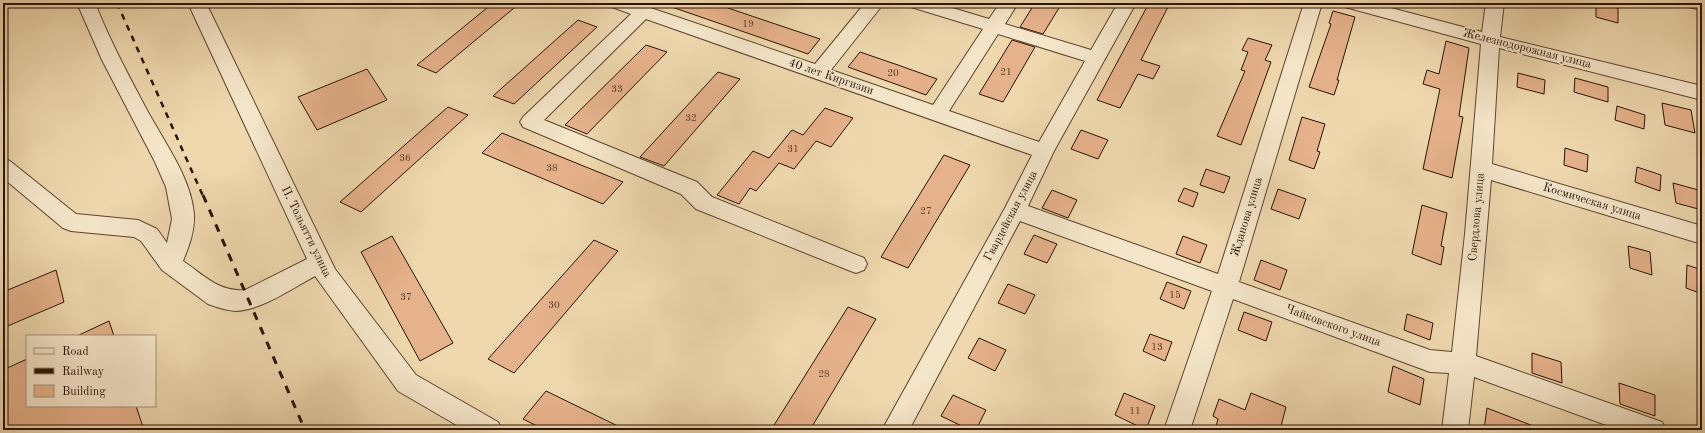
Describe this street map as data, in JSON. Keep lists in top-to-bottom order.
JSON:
{
  "streets": {
    "street": [
      "Железнодорожная улица",
      "40 лет Киргизии",
      "Космическая улица",
      "Гвардейская улица",
      "Жданова улица",
      "Свердлова улица",
      "П. Тольятти улица",
      "Чайковского улица"
    ]
  },
  "crossings": [
    ["Железнодорожная улица", "Свердлова улица"],
    ["40 лет Киргизии", "Гвардейская улица"],
    ["Космическая улица", "Свердлова улица"],
    ["Гвардейская улица", "Чайковского улица"],
    ["Жданова улица", "Чайковского улица"],
    ["Свердлова улица", "Чайковского улица"]
  ],
  "house_numbers": [
    "19",
    "21",
    "20",
    "33",
    "32",
    "31",
    "36",
    "38",
    "27",
    "15",
    "37",
    "30",
    "13",
    "28",
    "11"
  ],
  "legend": ["Road", "Railway", "Building"]
}
